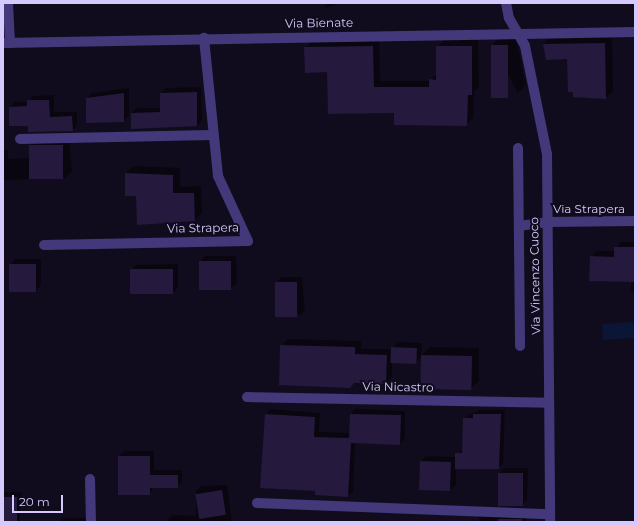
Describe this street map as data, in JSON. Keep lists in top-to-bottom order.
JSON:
{
  "streets": {
    "street": [
      "Via Bienate",
      "Via Strapera",
      "Via Vincenzo Cuoco",
      "Via Nicastro"
    ]
  },
  "crossings": [
    ["Via Bienate", "Via Strapera"],
    ["Via Bienate", "Via Vincenzo Cuoco"],
    ["Via Strapera", "Via Vincenzo Cuoco"],
    ["Via Vincenzo Cuoco", "Via Nicastro"]
  ],
  "scale_bar": "20 m"
}
